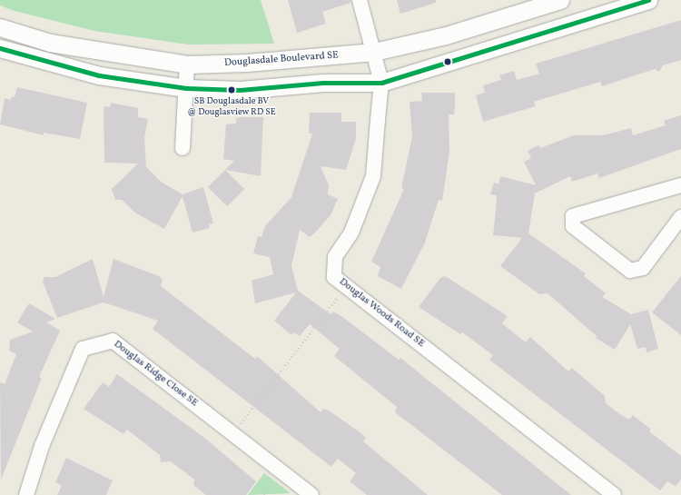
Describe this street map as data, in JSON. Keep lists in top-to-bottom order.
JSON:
{
  "streets": {
    "street": ["Douglasdale Boulevard SE", "Douglas Woods Road SE", "Douglas Ridge Close SE"]
  },
  "crossings": [
    ["Douglasdale Boulevard SE", "Douglas Woods Road SE"]
  ],
  "places": ["SB Douglasdale BV @ Douglasview RD SE"]
}
